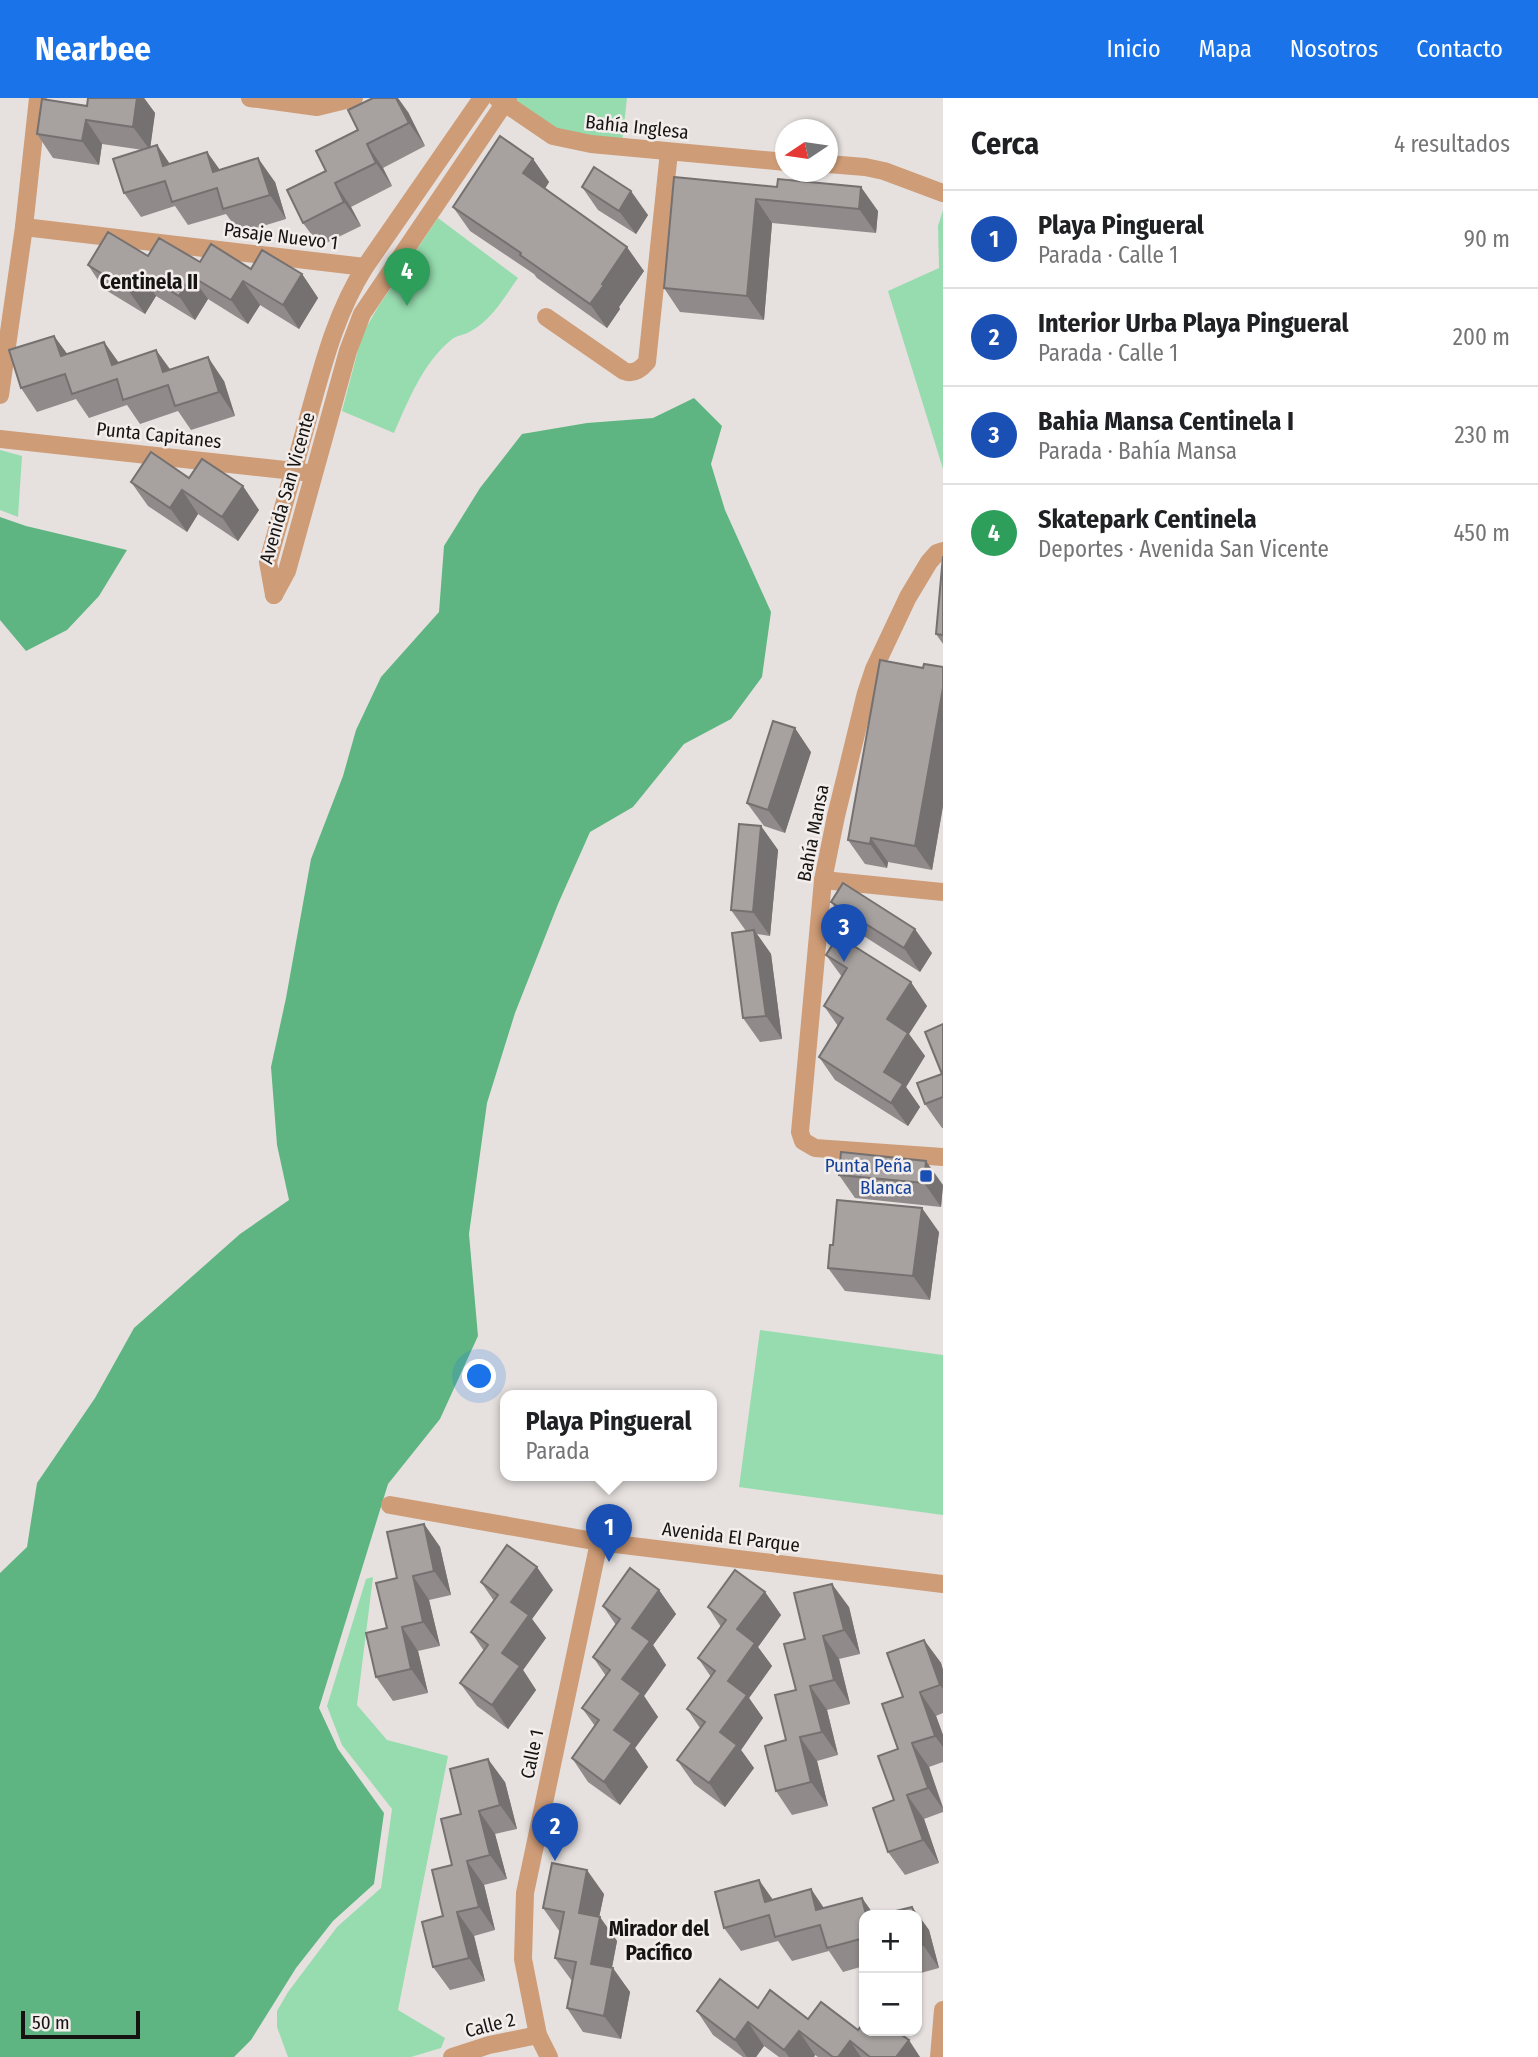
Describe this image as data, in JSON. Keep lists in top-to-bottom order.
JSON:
{
  "streets": {
    "street": [
      "Bahía Inglesa",
      "Pasaje Nuevo 1",
      "Punta Capitanes",
      "Avenida San Vicente",
      "Bahía Mansa",
      "Avenida El Parque",
      "Calle 1",
      "Calle 2"
    ]
  },
  "crossings": [
    ["Bahía Inglesa", "Avenida San Vicente"],
    ["Pasaje Nuevo 1", "Avenida San Vicente"],
    ["Punta Capitanes", "Avenida San Vicente"],
    ["Avenida El Parque", "Calle 1"],
    ["Calle 1", "Calle 2"]
  ],
  "districts": ["Centinela II", "Mirador del Pacífico"],
  "places": {
    "transit": ["Punta Peña Blanca"]
  },
  "scale_bar": "50 m",
  "north": "left",
  "page": {
    "header": "Nearbee",
    "nav": [
      "Inicio",
      "Mapa",
      "Nosotros",
      "Contacto"
    ],
    "heading": ["Cerca", "4 resultados"],
    "list": [
      {
        "mark": "1",
        "name": "Playa Pingueral",
        "note": "Parada · Calle 1",
        "value": "90 m"
      },
      {
        "mark": "2",
        "name": "Interior Urba Playa Pingueral",
        "note": "Parada · Calle 1",
        "value": "200 m"
      },
      {
        "mark": "3",
        "name": "Bahia Mansa Centinela I",
        "note": "Parada · Bahía Mansa",
        "value": "230 m"
      },
      {
        "mark": "4",
        "name": "Skatepark Centinela",
        "note": "Deportes · Avenida San Vicente",
        "value": "450 m"
      }
    ],
    "pins": [
      "4",
      "3",
      "1",
      "2"
    ],
    "popup": ["Playa Pingueral", "Parada"],
    "map_buttons": ["+", "−"],
    "scale": "50 m"
  }
}
